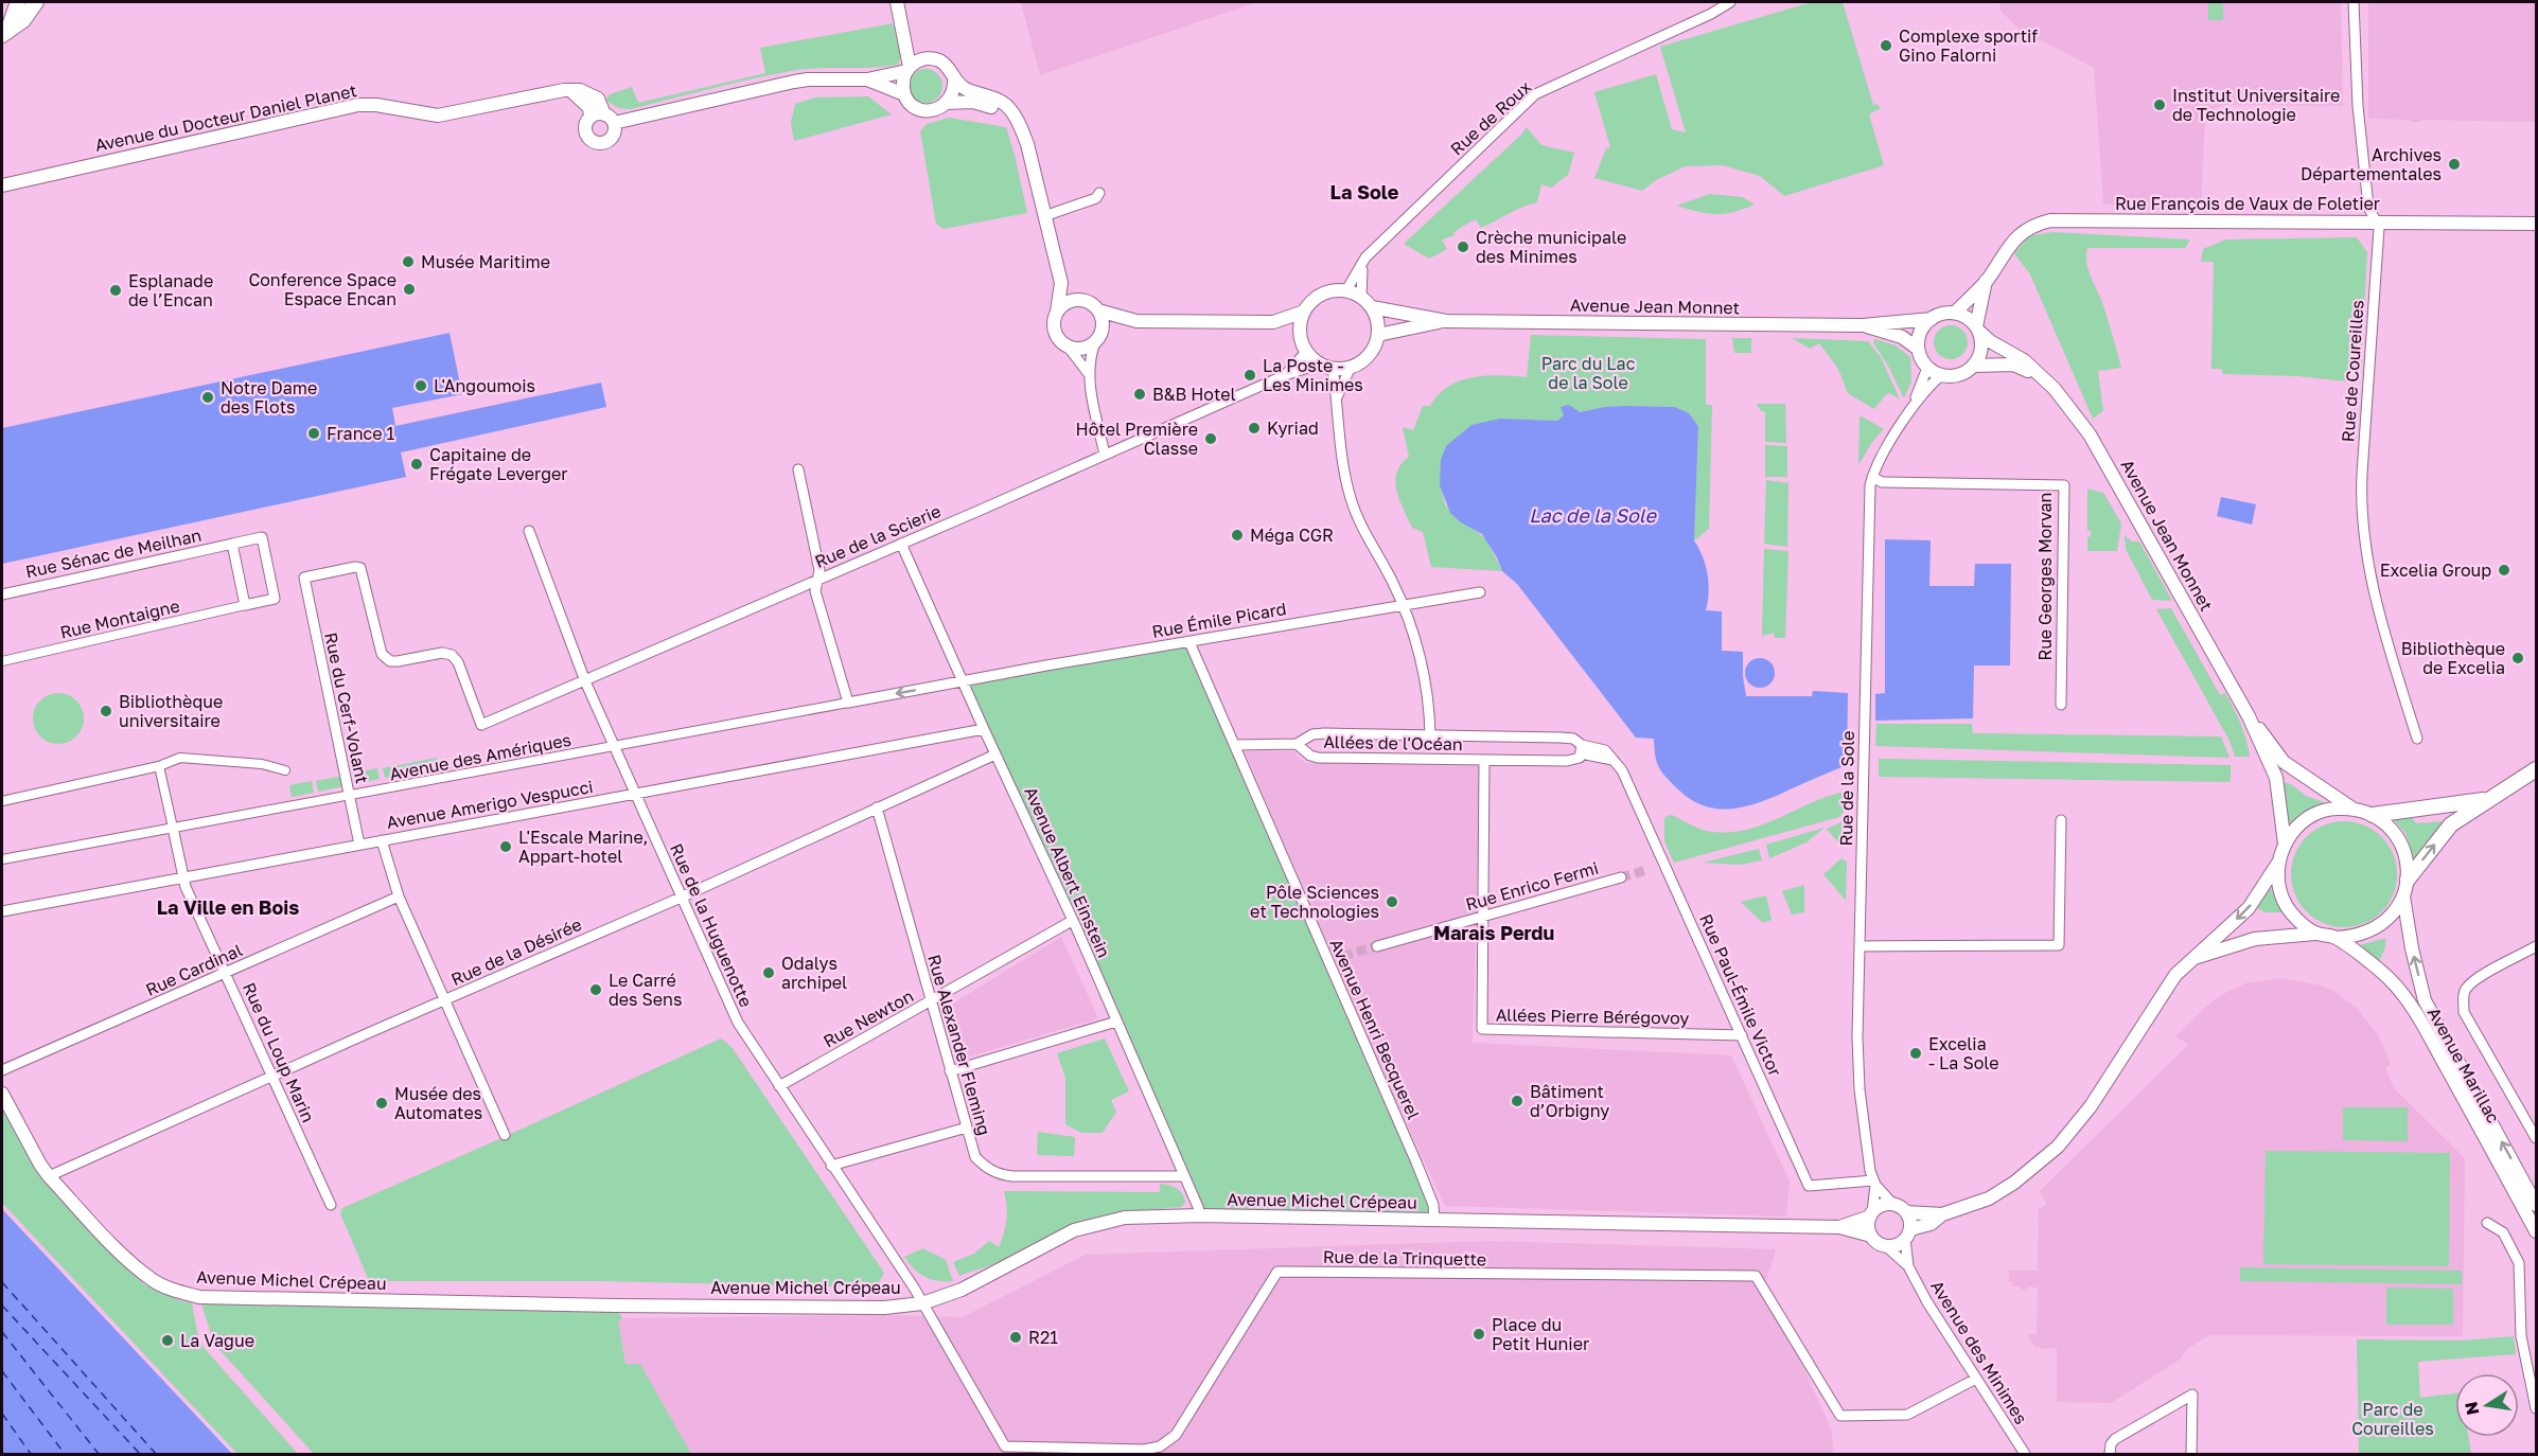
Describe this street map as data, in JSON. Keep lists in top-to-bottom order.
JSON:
{
  "streets": {
    "street": [
      "Avenue du Docteur Daniel Planet",
      "Rue de Roux",
      "Rue François de Vaux de Foletier",
      "Avenue Jean Monnet",
      "Rue de Coureilles",
      "Rue de la Scierie",
      "Rue Sénac de Meilhan",
      "Rue Georges Morvan",
      "Rue Montaigne",
      "Rue Émile Picard",
      "Rue du Cerf-Volant",
      "Allées de l'Océan",
      "Avenue des Amériques",
      "Rue de la Sole",
      "Avenue Amerigo Vespucci",
      "Avenue Albert Einstein",
      "Rue Enrico Fermi",
      "Rue de la Huguenotte",
      "Rue de la Désirée",
      "Rue Cardinal",
      "Rue Paul-Émile Victor",
      "Allées Pierre Bérégovoy",
      "Rue Newton",
      "Avenue Henri Becquerel",
      "Rue Alexander Fleming",
      "Rue du Loup Marin",
      "Avenue Marillac",
      "Avenue Michel Crépeau",
      "Rue de la Trinquette",
      "Avenue des Minimes"
    ]
  },
  "crossings": [
    ["Rue de Roux", "Avenue Jean Monnet"],
    ["Rue de Roux", "Rue de la Scierie"],
    ["Rue François de Vaux de Foletier", "Rue de Coureilles"],
    ["Avenue Jean Monnet", "Rue de la Scierie"],
    ["Avenue Jean Monnet", "Rue de la Sole"],
    ["Avenue Jean Monnet", "Avenue Marillac"],
    ["Rue de la Scierie", "Rue du Cerf-Volant"],
    ["Rue de la Scierie", "Avenue Albert Einstein"],
    ["Rue de la Scierie", "Rue de la Huguenotte"],
    ["Rue Sénac de Meilhan", "Rue Montaigne"],
    ["Rue Georges Morvan", "Rue de la Sole"],
    ["Rue Émile Picard", "Avenue des Amériques"],
    ["Rue Émile Picard", "Avenue Albert Einstein"],
    ["Rue Émile Picard", "Avenue Henri Becquerel"],
    ["Rue du Cerf-Volant", "Avenue des Amériques"],
    ["Rue du Cerf-Volant", "Avenue Amerigo Vespucci"],
    ["Allées de l'Océan", "Rue Paul-Émile Victor"],
    ["Allées de l'Océan", "Allées Pierre Bérégovoy"],
    ["Avenue des Amériques", "Avenue Albert Einstein"],
    ["Avenue des Amériques", "Rue de la Huguenotte"],
    ["Avenue des Amériques", "Rue du Loup Marin"],
    ["Rue de la Sole", "Rue Paul-Émile Victor"],
    ["Rue de la Sole", "Avenue Michel Crépeau"],
    ["Rue de la Sole", "Avenue des Minimes"],
    ["Avenue Amerigo Vespucci", "Avenue Albert Einstein"],
    ["Avenue Amerigo Vespucci", "Rue de la Huguenotte"],
    ["Avenue Amerigo Vespucci", "Rue du Loup Marin"],
    ["Avenue Albert Einstein", "Rue de la Désirée"],
    ["Avenue Albert Einstein", "Rue Newton"],
    ["Avenue Albert Einstein", "Rue Alexander Fleming"],
    ["Avenue Albert Einstein", "Avenue Michel Crépeau"],
    ["Rue Enrico Fermi", "Allées Pierre Bérégovoy"],
    ["Rue de la Huguenotte", "Rue de la Désirée"],
    ["Rue de la Huguenotte", "Rue Newton"],
    ["Rue de la Huguenotte", "Avenue Michel Crépeau"],
    ["Rue de la Huguenotte", "Rue de la Trinquette"],
    ["Rue de la Désirée", "Rue Alexander Fleming"],
    ["Rue de la Désirée", "Rue du Loup Marin"],
    ["Rue de la Désirée", "Avenue Michel Crépeau"],
    ["Rue Cardinal", "Rue du Loup Marin"],
    ["Rue Paul-Émile Victor", "Allées Pierre Bérégovoy"],
    ["Rue Newton", "Rue Alexander Fleming"],
    ["Avenue Henri Becquerel", "Avenue Michel Crépeau"],
    ["Avenue Michel Crépeau", "Rue de la Trinquette"],
    ["Avenue Michel Crépeau", "Avenue des Minimes"],
    ["Rue de la Trinquette", "Avenue des Minimes"]
  ],
  "districts": ["La Sole", "La Ville en Bois", "Marais Perdu"],
  "water": ["Lac de la Sole"],
  "parks": ["Parc du Lac de la Sole", "Parc de Coureilles"],
  "places": [
    "Complexe sportif Gino Falorni",
    "Institut Universitaire de Technologie",
    "Archives Départementales",
    "Crèche municipale des Minimes",
    "Musée Maritime",
    "Conference Space Espace Encan",
    "Esplanade de l’Encan",
    "La Poste - Les Minimes",
    "L'Angoumois",
    "B&B Hotel",
    "Notre Dame des Flots",
    "Kyriad",
    "France 1",
    "Hôtel Première Classe",
    "Capitaine de Frégate Leverger",
    "Méga CGR",
    "Excelia Group",
    "Bibliothèque de Excelia",
    "Bibliothèque universitaire",
    "L'Escale Marine, Appart-hotel",
    "Pôle Sciences et Technologies",
    "Odalys archipel",
    "Le Carré des Sens",
    "Excelia - La Sole",
    "Bâtiment d’Orbigny",
    "Musée des Automates",
    "Place du Petit Hunier",
    "R21",
    "La Vague"
  ],
  "north": "left"
}
